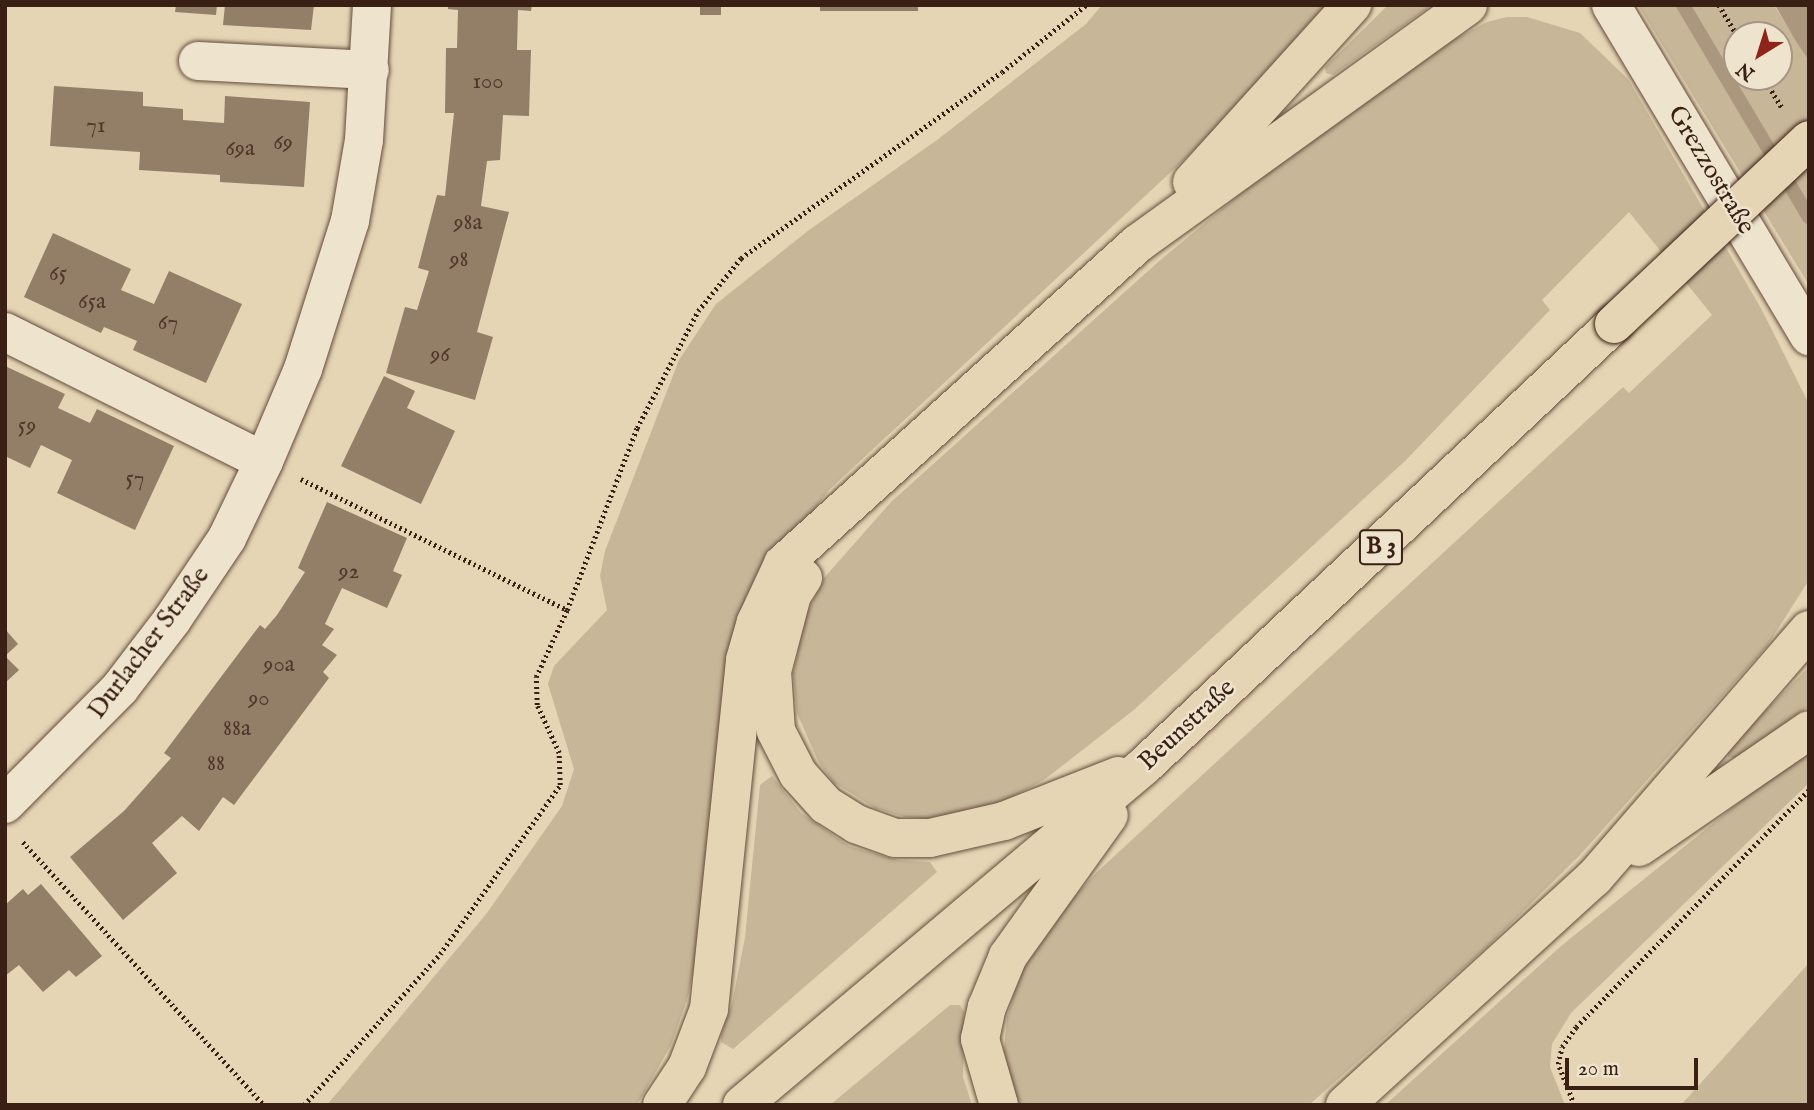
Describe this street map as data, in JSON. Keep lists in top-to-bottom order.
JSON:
{
  "streets": {
    "main road": ["B 3", "Beunstraße"],
    "street": ["Grezzostraße", "Durlacher Straße"]
  },
  "house_numbers": [
    "100",
    "71",
    "69",
    "69a",
    "98a",
    "98",
    "65",
    "65a",
    "67",
    "96",
    "59",
    "57",
    "92",
    "90a",
    "90",
    "88a",
    "88"
  ],
  "scale_bar": "20 m",
  "north": "bottom left"
}
